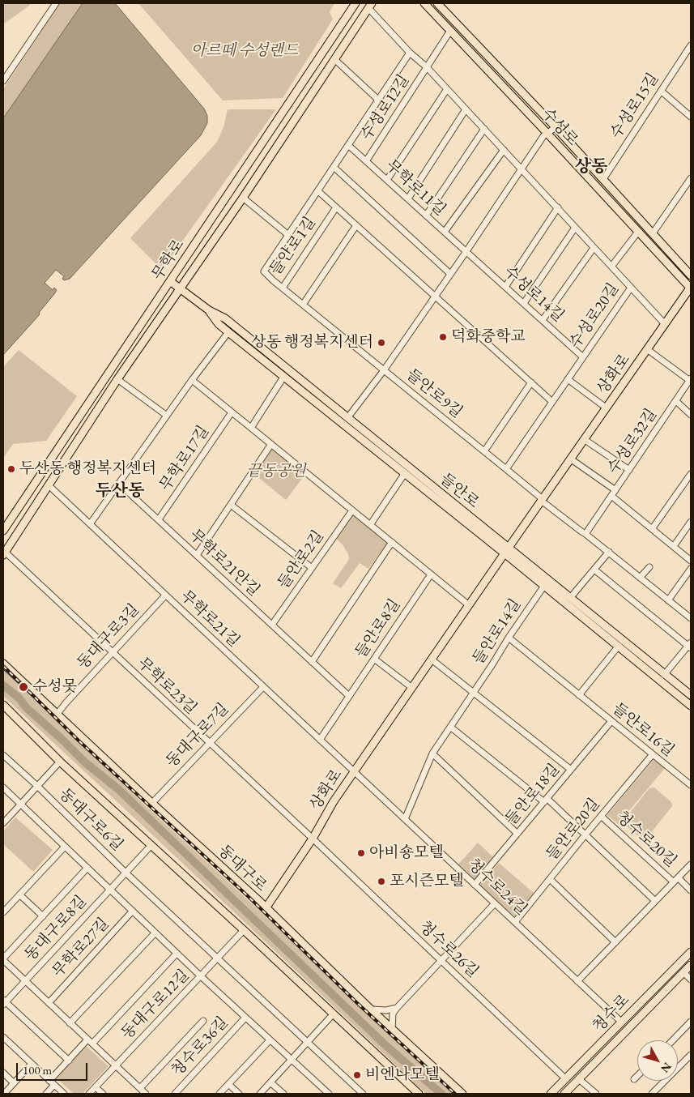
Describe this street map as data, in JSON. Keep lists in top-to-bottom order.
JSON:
{
  "streets": {
    "main road": [
      "수성로",
      "무학로",
      "상화로",
      "들안로",
      "동대구로",
      "청수로"
    ],
    "street": [
      "수성로15길",
      "수성로12길",
      "무학로11길",
      "들안로1길",
      "수성로14길",
      "수성로20길",
      "들안로9길",
      "수성로32길",
      "무학로17길",
      "들안로2길",
      "무학로21안길",
      "무학로21길",
      "들안로8길",
      "들안로14길",
      "동대구로3길",
      "무학로23길",
      "들안로16길",
      "동대구로7길",
      "들안로18길",
      "동대구로6길",
      "들안로20길",
      "청수로20길",
      "청수로24길",
      "동대구로8길",
      "무학로27길",
      "청수로26길",
      "동대구로12길",
      "청수로36길"
    ]
  },
  "crossings": [
    ["수성로15길", "수성로"],
    ["수성로12길", "수성로"],
    ["수성로12길", "무학로11길"],
    ["수성로12길", "수성로20길"],
    ["수성로", "수성로20길"],
    ["수성로", "상화로"],
    ["무학로11길", "수성로14길"],
    ["들안로1길", "들안로9길"],
    ["무학로", "들안로"],
    ["무학로", "무학로21길"],
    ["무학로", "무학로23길"],
    ["수성로14길", "수성로20길"],
    ["상화로", "들안로"],
    ["상화로", "무학로21길"],
    ["상화로", "무학로23길"],
    ["상화로", "동대구로"],
    ["상화로", "청수로24길"],
    ["상화로", "청수로26길"],
    ["무학로17길", "무학로21안길"],
    ["들안로", "들안로14길"],
    ["들안로2길", "무학로21안길"],
    ["무학로21안길", "들안로8길"],
    ["무학로21길", "들안로8길"],
    ["무학로21길", "동대구로3길"],
    ["무학로21길", "동대구로7길"],
    ["무학로21길", "청수로24길"],
    ["들안로14길", "들안로16길"],
    ["들안로14길", "청수로24길"],
    ["동대구로3길", "무학로23길"],
    ["동대구로3길", "동대구로"],
    ["무학로23길", "동대구로7길"],
    ["무학로23길", "청수로26길"],
    ["들안로16길", "들안로18길"],
    ["들안로16길", "들안로20길"],
    ["동대구로7길", "동대구로"],
    ["들안로18길", "청수로24길"],
    ["동대구로6길", "동대구로8길"],
    ["들안로20길", "청수로20길"],
    ["들안로20길", "청수로24길"],
    ["청수로20길", "청수로24길"],
    ["청수로24길", "청수로"],
    ["청수로26길", "청수로"]
  ],
  "districts": ["상동", "두산동"],
  "parks": ["아르떼 수성랜드", "끝동공원"],
  "places": [
    "덕화중학교",
    "상동 행정복지센터",
    "두산동 행정복지센터",
    "수성못",
    "아비숑모텔",
    "포시즌모텔",
    "비엔나모텔"
  ],
  "scale_bar": "100 m",
  "north": "bottom right"
}
